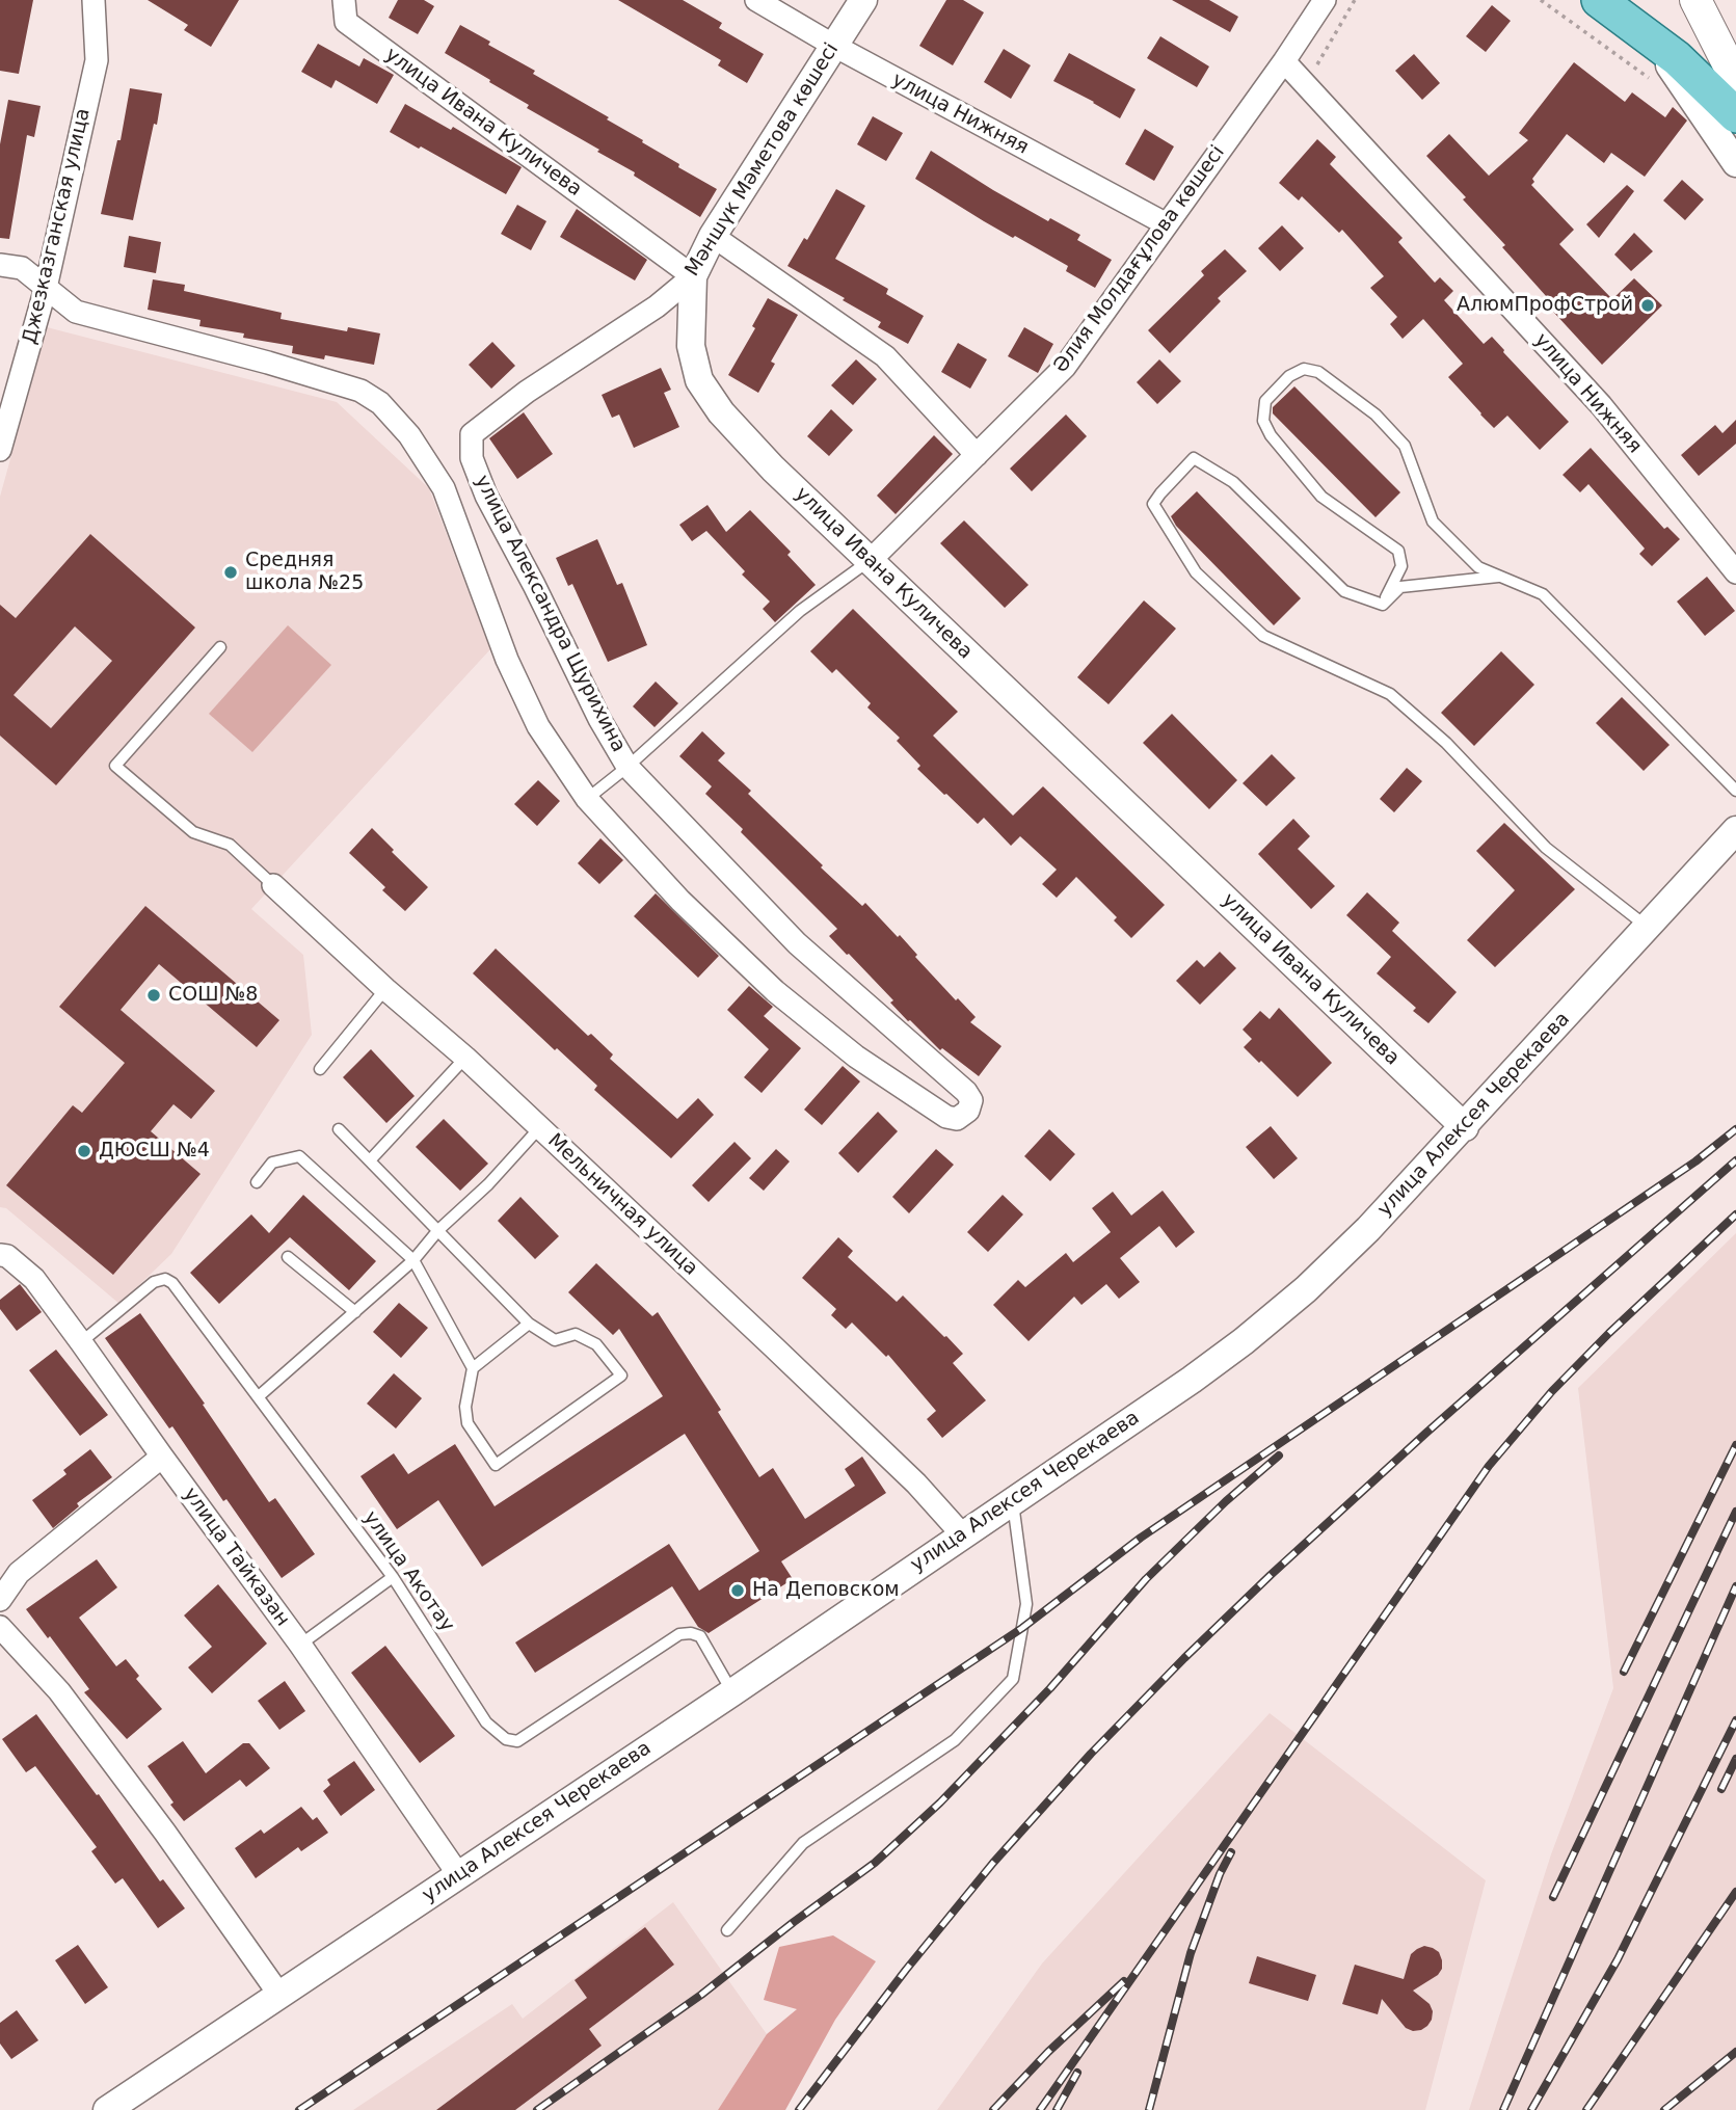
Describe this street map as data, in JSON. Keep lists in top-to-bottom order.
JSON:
{
  "streets": {
    "street": [
      "улица Нижняя",
      "улица Ивана Куличева",
      "Мәншүк Мәметова көшесі",
      "Джезказганская улица",
      "Әлия Молдағұлова көшесі",
      "улица Александра Щурихина",
      "улица Алексея Черекаева",
      "Мельничная улица",
      "улица Тайказан"
    ],
    "lane": ["улица Акотау"]
  },
  "crossings": [
    ["улица Нижняя", "Мәншүк Мәметова көшесі"],
    ["улица Нижняя", "Әлия Молдағұлова көшесі"],
    ["улица Ивана Куличева", "Мәншүк Мәметова көшесі"],
    ["улица Ивана Куличева", "Әлия Молдағұлова көшесі"],
    ["улица Ивана Куличева", "улица Алексея Черекаева"],
    ["Мәншүк Мәметова көшесі", "улица Александра Щурихина"],
    ["Джезказганская улица", "улица Александра Щурихина"],
    ["улица Алексея Черекаева", "Мельничная улица"],
    ["улица Алексея Черекаева", "улица Тайказан"],
    ["улица Алексея Черекаева", "улица Акотау"],
    ["улица Тайказан", "улица Акотау"]
  ],
  "places": [
    "АлюмПрофСтрой",
    "Средняя школа №25",
    "СОШ №8",
    "ДЮСШ №4",
    "На Деповском"
  ]
}
